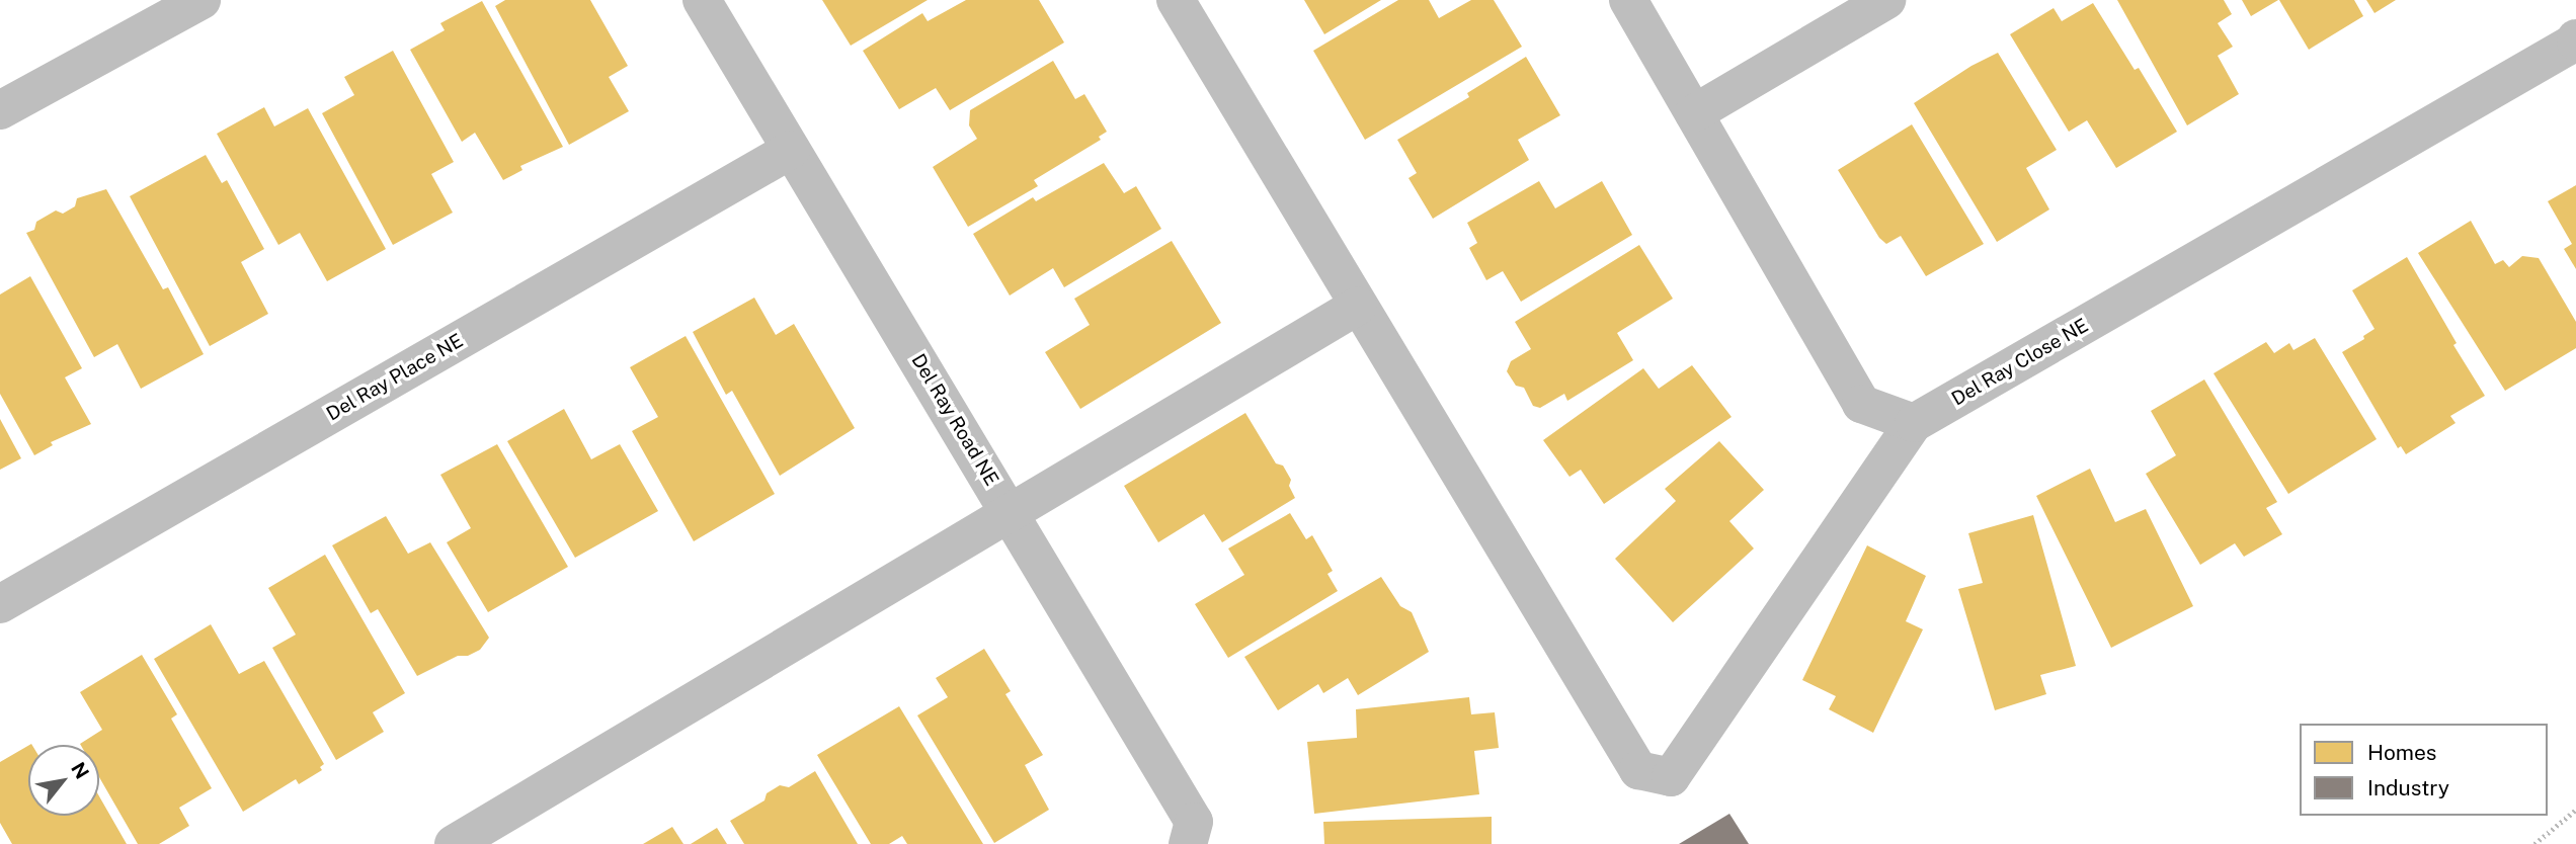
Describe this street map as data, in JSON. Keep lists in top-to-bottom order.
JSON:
{
  "streets": {
    "street": ["Del Ray Close NE", "Del Ray Place NE", "Del Ray Road NE"]
  },
  "crossings": [
    ["Del Ray Place NE", "Del Ray Road NE"]
  ],
  "legend": ["Homes", "Industry"],
  "north": "top right"
}
